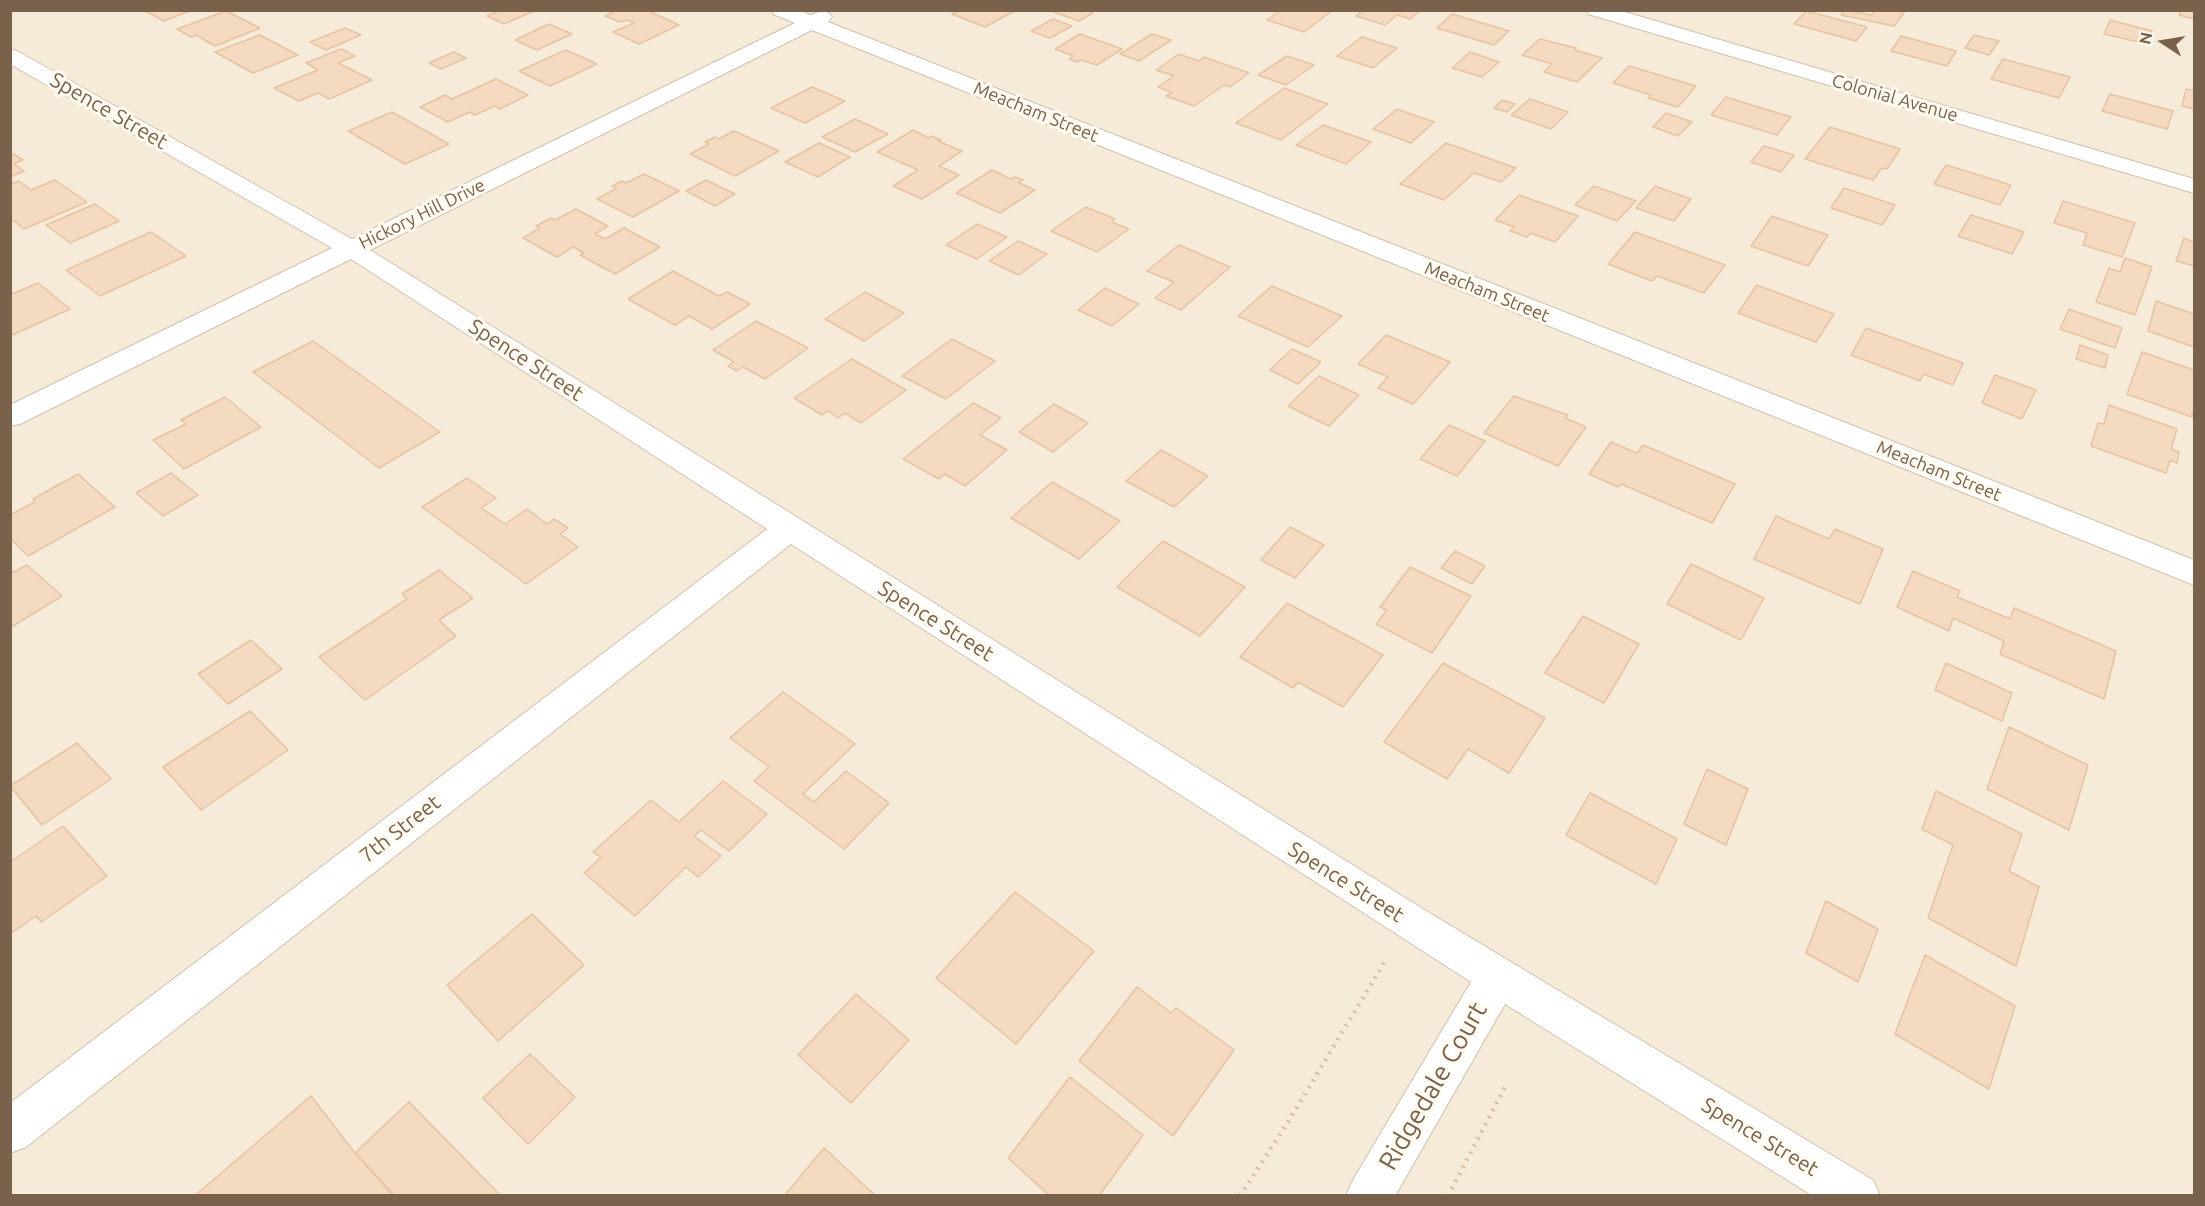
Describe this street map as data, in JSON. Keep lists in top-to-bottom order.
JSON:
{
  "streets": {
    "street": [
      "Colonial Avenue",
      "Spence Street",
      "Meacham Street",
      "Hickory Hill Drive",
      "7th Street",
      "Ridgedale Court"
    ]
  },
  "crossings": [
    ["Spence Street", "Hickory Hill Drive"],
    ["Spence Street", "7th Street"],
    ["Spence Street", "Ridgedale Court"],
    ["Meacham Street", "Hickory Hill Drive"]
  ],
  "north": "left"
}
